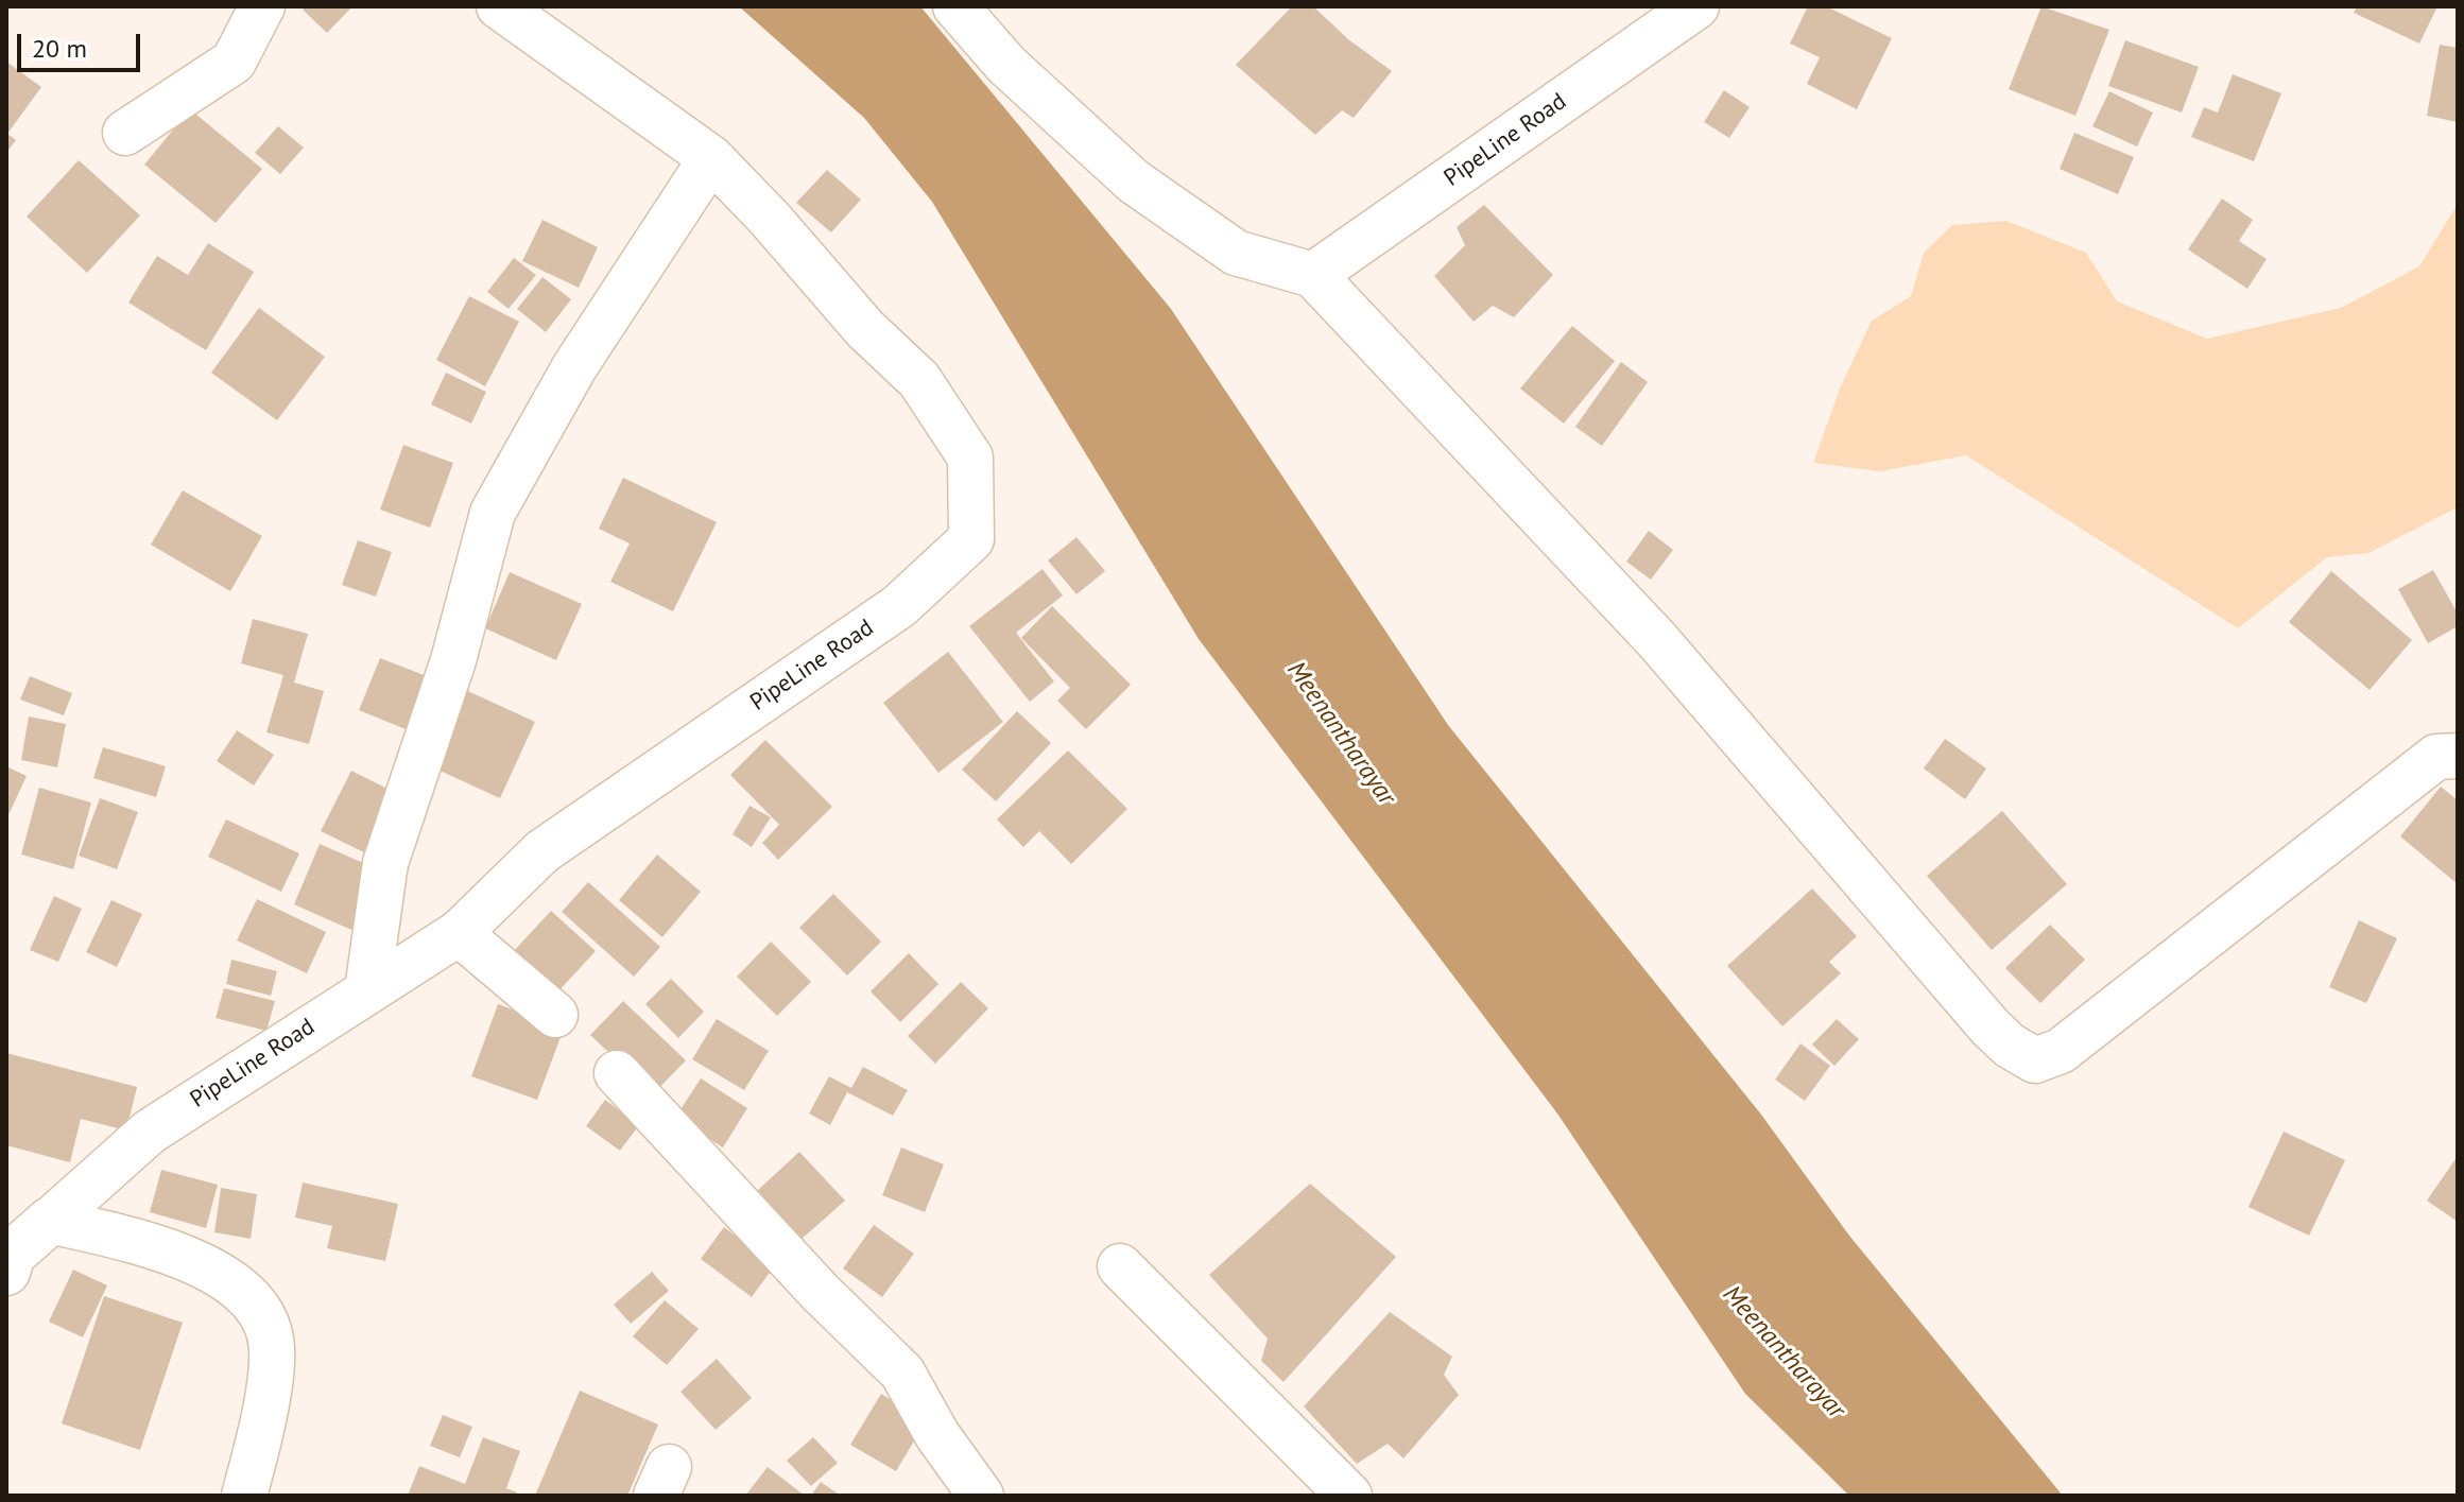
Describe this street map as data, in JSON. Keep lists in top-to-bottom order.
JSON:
{
  "streets": {
    "street": ["PipeLine Road"]
  },
  "water": ["Meenantharayar"],
  "scale_bar": "20 m"
}
